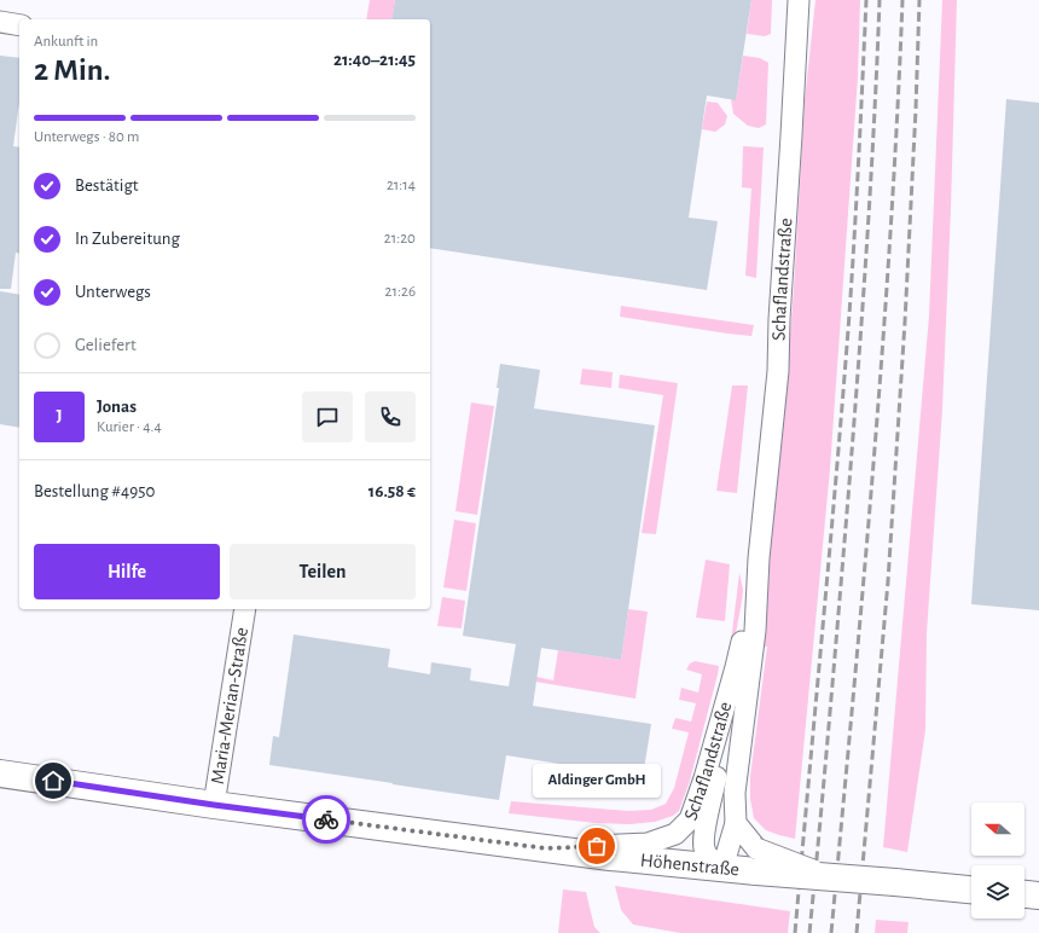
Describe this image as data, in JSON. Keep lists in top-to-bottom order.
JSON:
{
  "streets": {
    "main road": ["Höhenstraße"],
    "street": ["Schaflandstraße", "Maria-Merian-Straße"]
  },
  "crossings": [
    ["Schaflandstraße", "Höhenstraße"],
    ["Maria-Merian-Straße", "Höhenstraße"]
  ],
  "places": ["Aldinger GmbH"],
  "north": "left",
  "page": {
    "heading": ["2 Min.", "Ankunft in", "21:40–21:45"],
    "panel": [
      "Jonas",
      "Kurier · 4.4",
      "Bestellung #4950",
      "16.58 €"
    ],
    "bar": "Unterwegs · 80 m",
    "list": [
      ["Bestätigt", "21:14"],
      ["In Zubereitung", "21:20"],
      ["Unterwegs", "21:26"],
      "Geliefert"
    ],
    "round": "J",
    "buttons": ["Hilfe", "Teilen"],
    "bubble": "Aldinger GmbH"
  }
}
